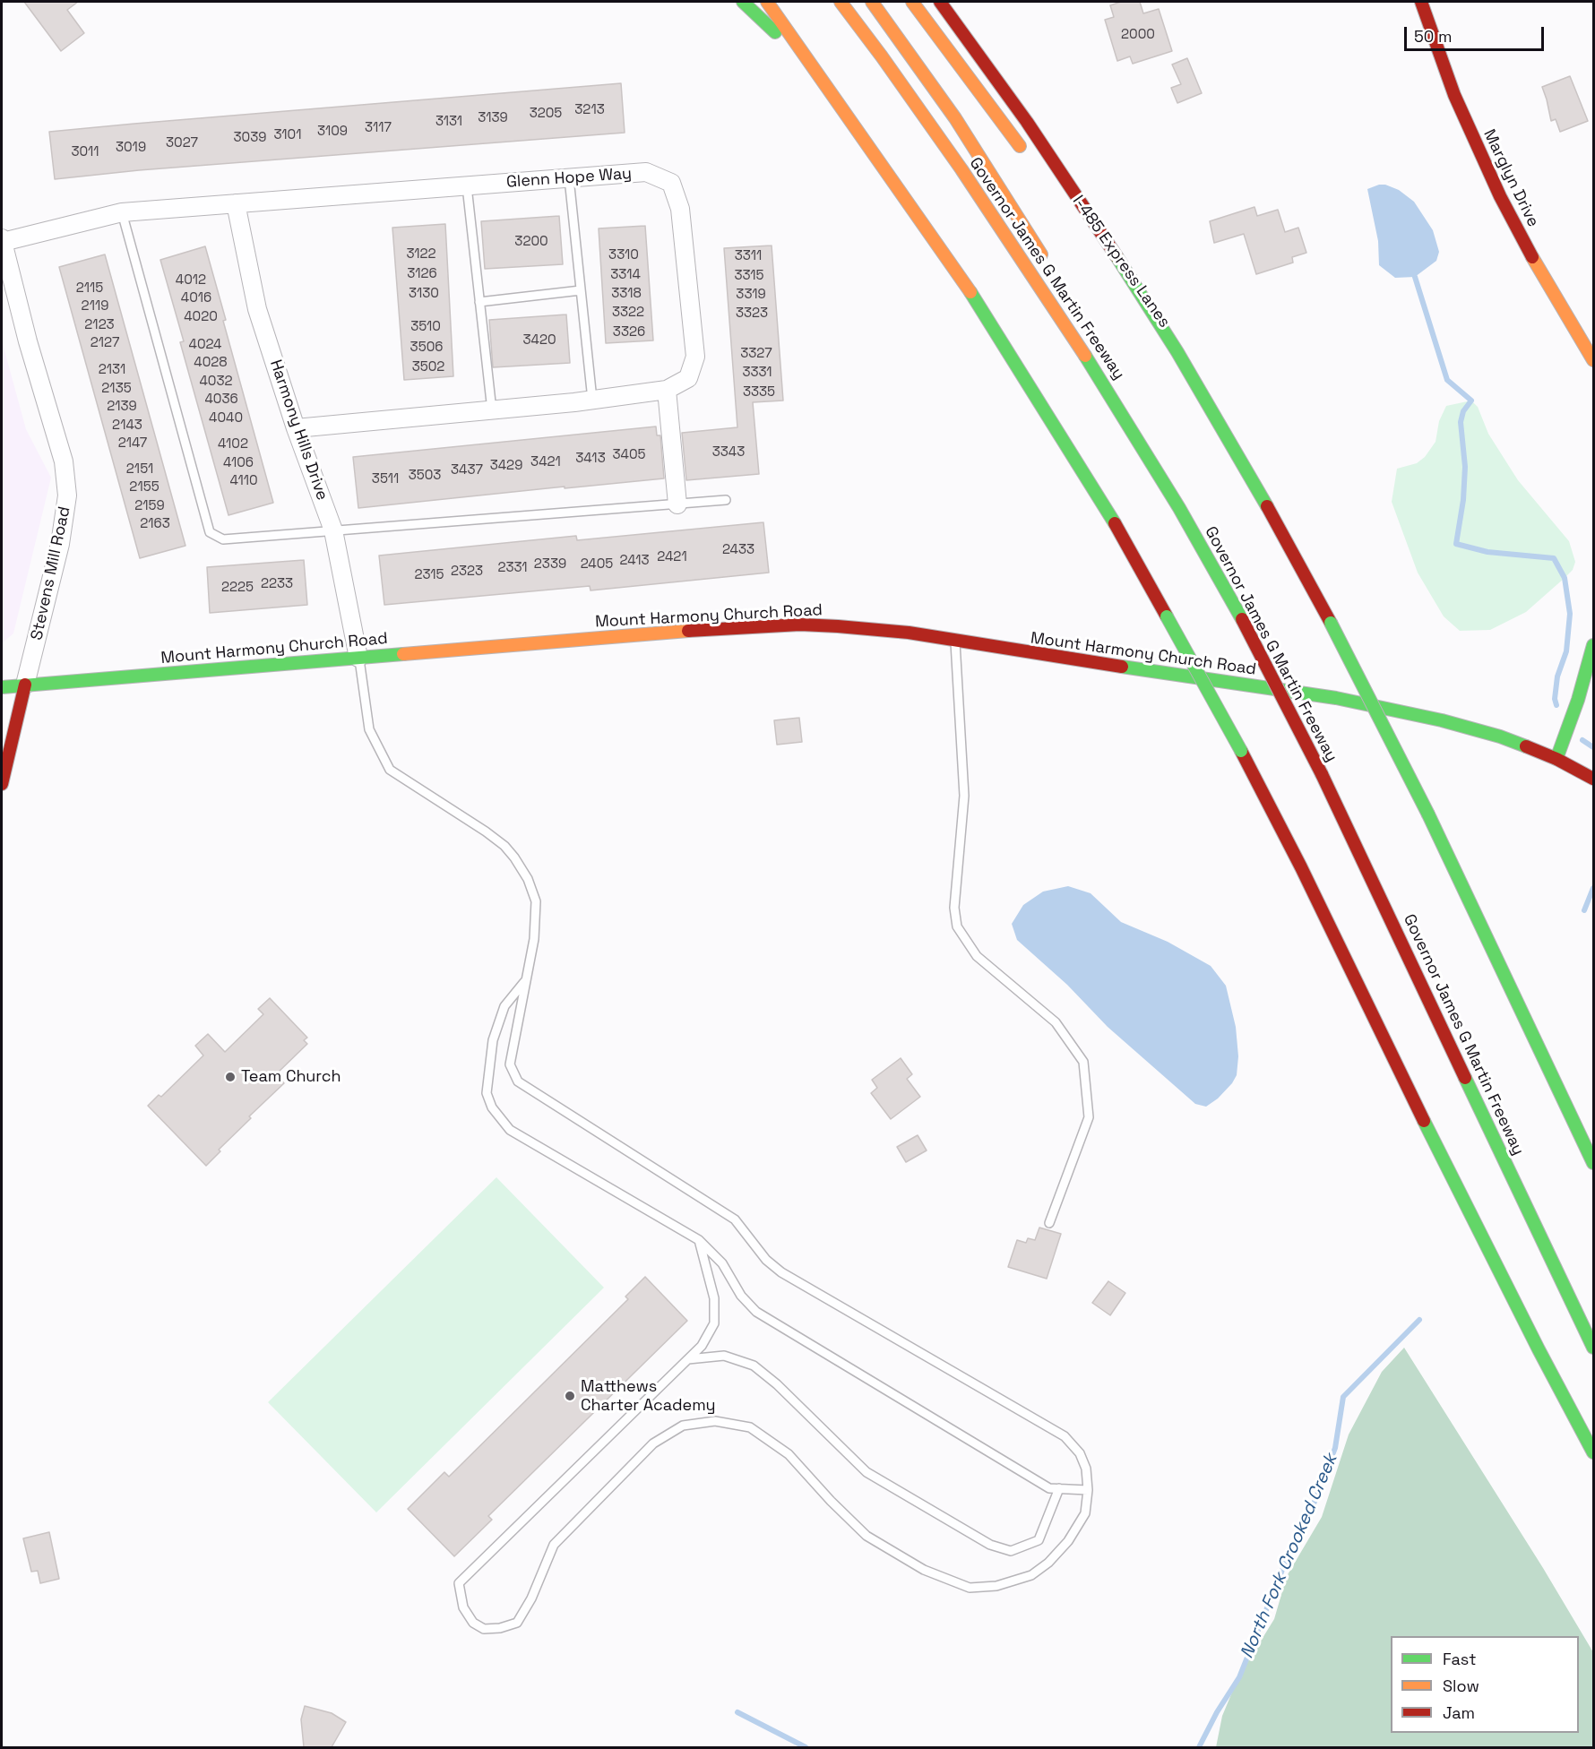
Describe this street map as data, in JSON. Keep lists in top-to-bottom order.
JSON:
{
  "streets": {
    "main road": [
      "Marglyn Drive",
      "I-485 Express Lanes",
      "Governor James G Martin Freeway",
      "Stevens Mill Road",
      "Mount Harmony Church Road"
    ],
    "street": ["Glenn Hope Way", "Harmony Hills Drive"]
  },
  "crossings": [
    ["Glenn Hope Way", "Harmony Hills Drive"],
    ["Glenn Hope Way", "Stevens Mill Road"],
    ["Harmony Hills Drive", "Mount Harmony Church Road"],
    ["Stevens Mill Road", "Mount Harmony Church Road"]
  ],
  "water": ["North Fork Crooked Creek"],
  "places": ["Team Church", "Matthews Charter Academy"],
  "house_numbers": [
    "2000",
    "3213",
    "3205",
    "3139",
    "3131",
    "3117",
    "3109",
    "3101",
    "3039",
    "3027",
    "3019",
    "3011",
    "3200",
    "3122",
    "3310",
    "3311",
    "3126",
    "3314",
    "3315",
    "4012",
    "2115",
    "3130",
    "3318",
    "3319",
    "4016",
    "2119",
    "3322",
    "3323",
    "4020",
    "2123",
    "3510",
    "3326",
    "3420",
    "2127",
    "4024",
    "3506",
    "3327",
    "4028",
    "3502",
    "2131",
    "3331",
    "4032",
    "2135",
    "3335",
    "4036",
    "2139",
    "4040",
    "2143",
    "2147",
    "4102",
    "3343",
    "3405",
    "3413",
    "3421",
    "4106",
    "3429",
    "2151",
    "3437",
    "3503",
    "3511",
    "4110",
    "2155",
    "2159",
    "2163",
    "2433",
    "2421",
    "2413",
    "2339",
    "2405",
    "2331",
    "2323",
    "2315",
    "2233",
    "2225"
  ],
  "legend": ["Fast", "Slow", "Jam"],
  "scale_bar": "50 m"
}
